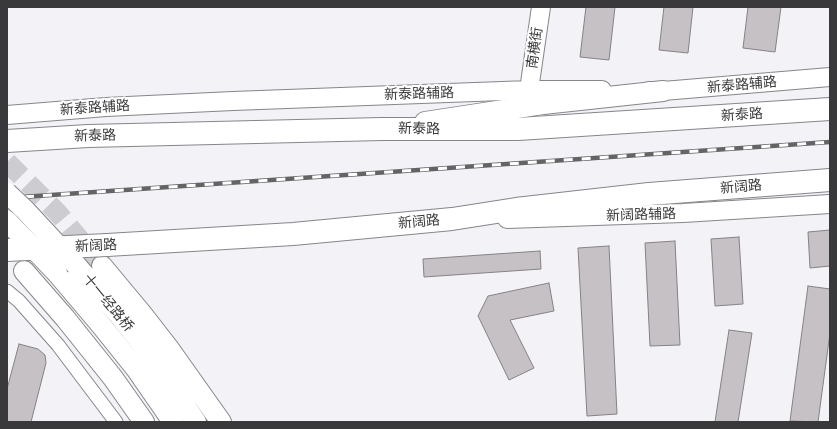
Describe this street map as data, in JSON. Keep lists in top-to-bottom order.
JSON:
{
  "streets": {
    "highway": ["新泰路", "新阔路"],
    "main road": ["十一经路桥"],
    "street": ["南横街", "新泰路辅路", "新阔路辅路"]
  },
  "crossings": [
    ["南横街", "新泰路辅路"],
    ["新阔路", "新阔路辅路"]
  ]
}
